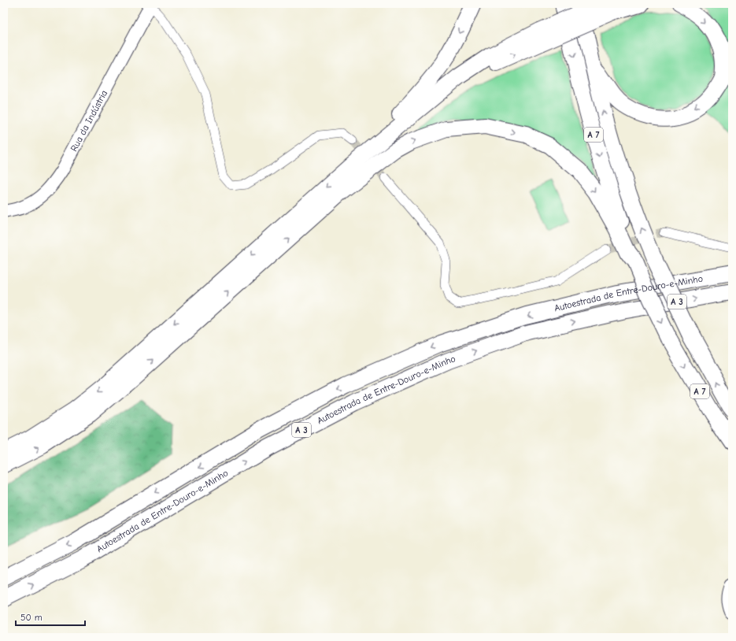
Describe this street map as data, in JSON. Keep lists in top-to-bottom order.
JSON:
{
  "streets": {
    "highway": ["A 7", "Autoestrada de Entre-Douro-e-Minho", "A 3"],
    "street": ["Rua da Indústria"]
  },
  "scale_bar": "50 m"
}
